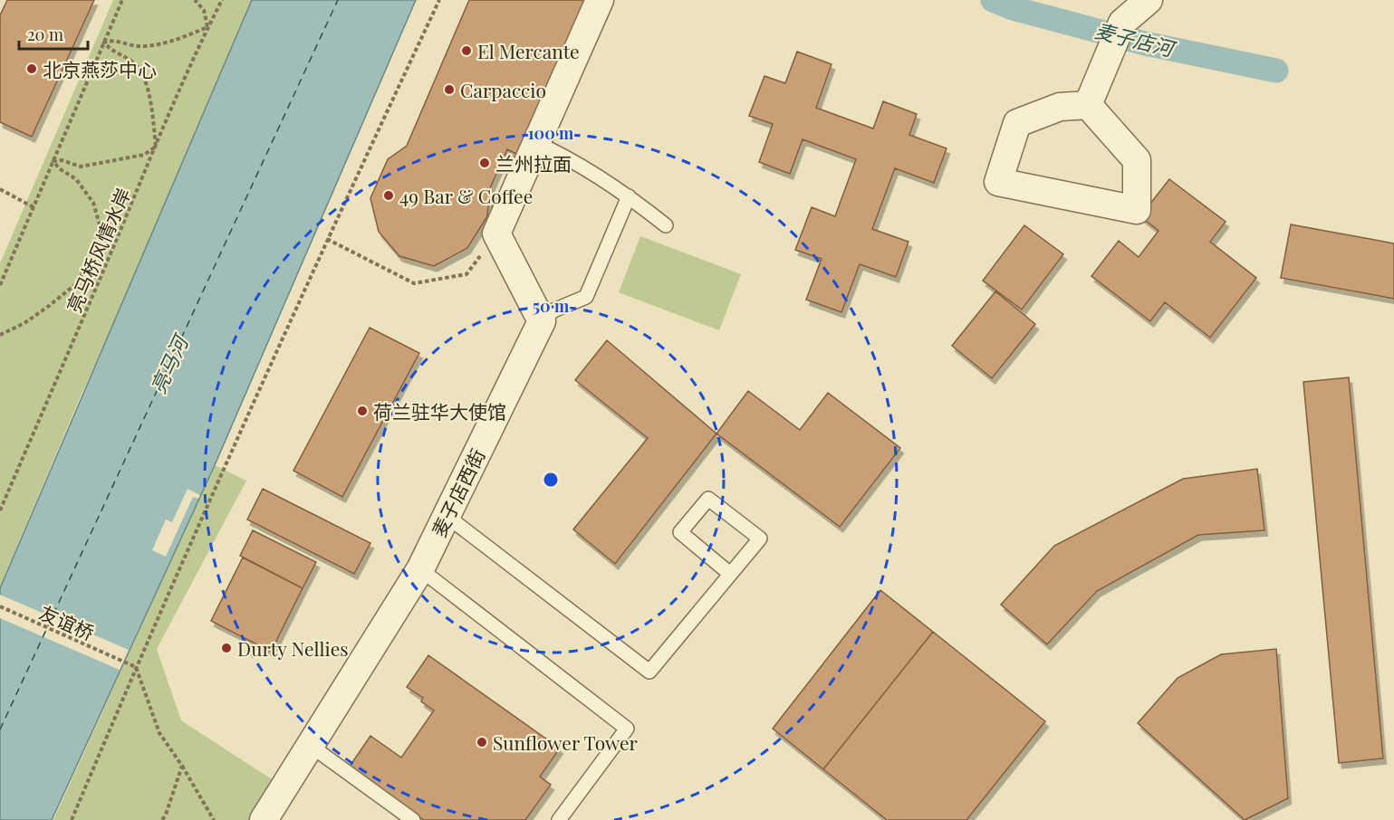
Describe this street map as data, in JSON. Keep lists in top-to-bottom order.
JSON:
{
  "streets": {
    "street": ["麦子店西街"],
    "path": ["亮马桥风情水岸", "友谊桥"]
  },
  "water": ["麦子店河", "亮马河"],
  "places": [
    "El Mercante",
    "北京燕莎中心",
    "Carpaccio",
    "兰州拉面",
    "49 Bar & Coffee",
    "荷兰驻华大使馆",
    "Durty Nellies",
    "Sunflower Tower"
  ],
  "scale_bar": "20 m",
  "rings": ["100 m", "50 m"]
}
